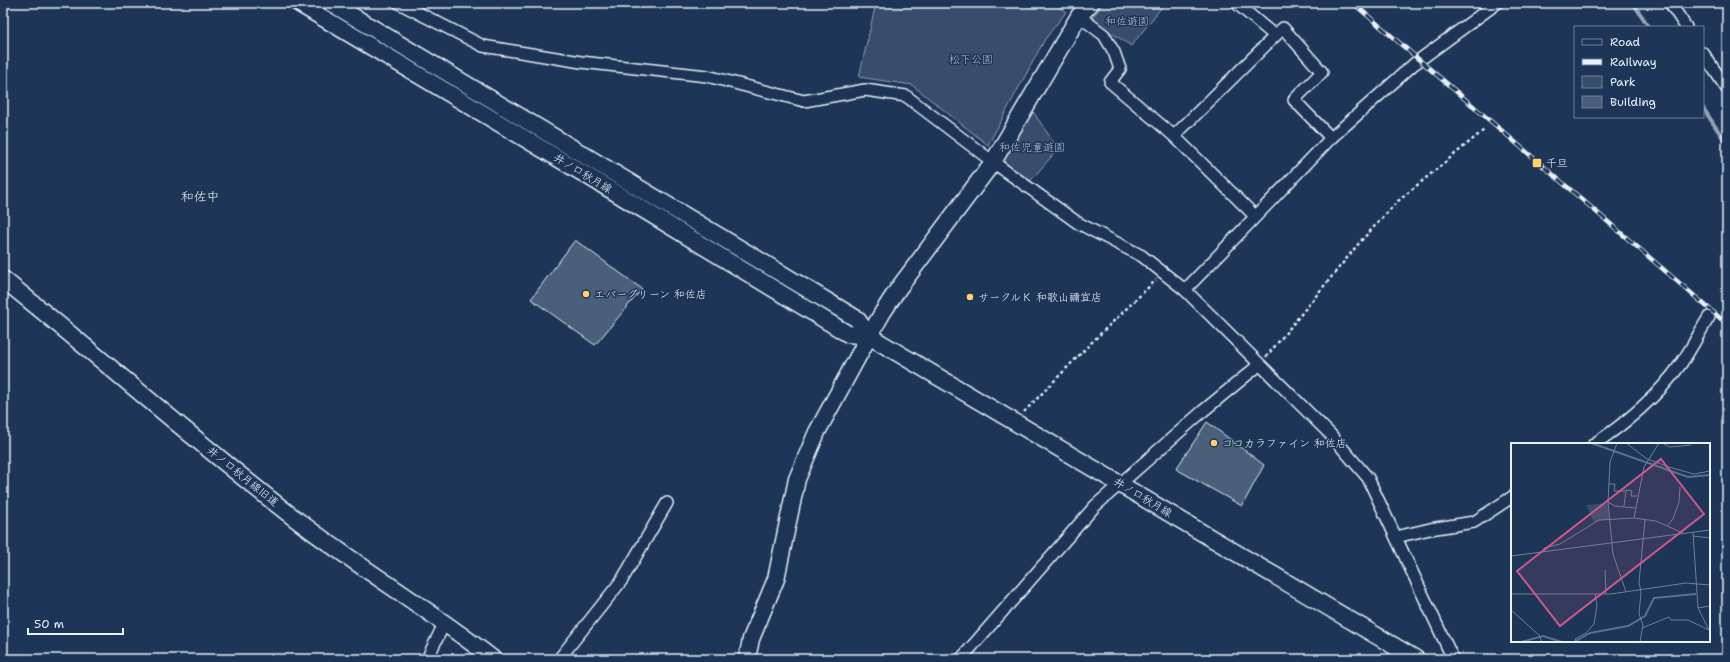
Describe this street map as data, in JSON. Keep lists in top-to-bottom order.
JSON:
{
  "streets": {
    "main road": ["井ノ口秋月線", "井ノ口秋月線旧道"]
  },
  "districts": ["和佐中"],
  "parks": ["和佐遊園", "松下公園", "和佐児童遊園"],
  "places": {
    "transit": ["千旦"],
    "other": ["エバーグリーン 和佐店", "サークルＫ 和歌山禰宜店", "ココカラファイン 和佐店"]
  },
  "legend": [
    "Road",
    "Railway",
    "Park",
    "Building"
  ],
  "scale_bar": "50 m"
}
